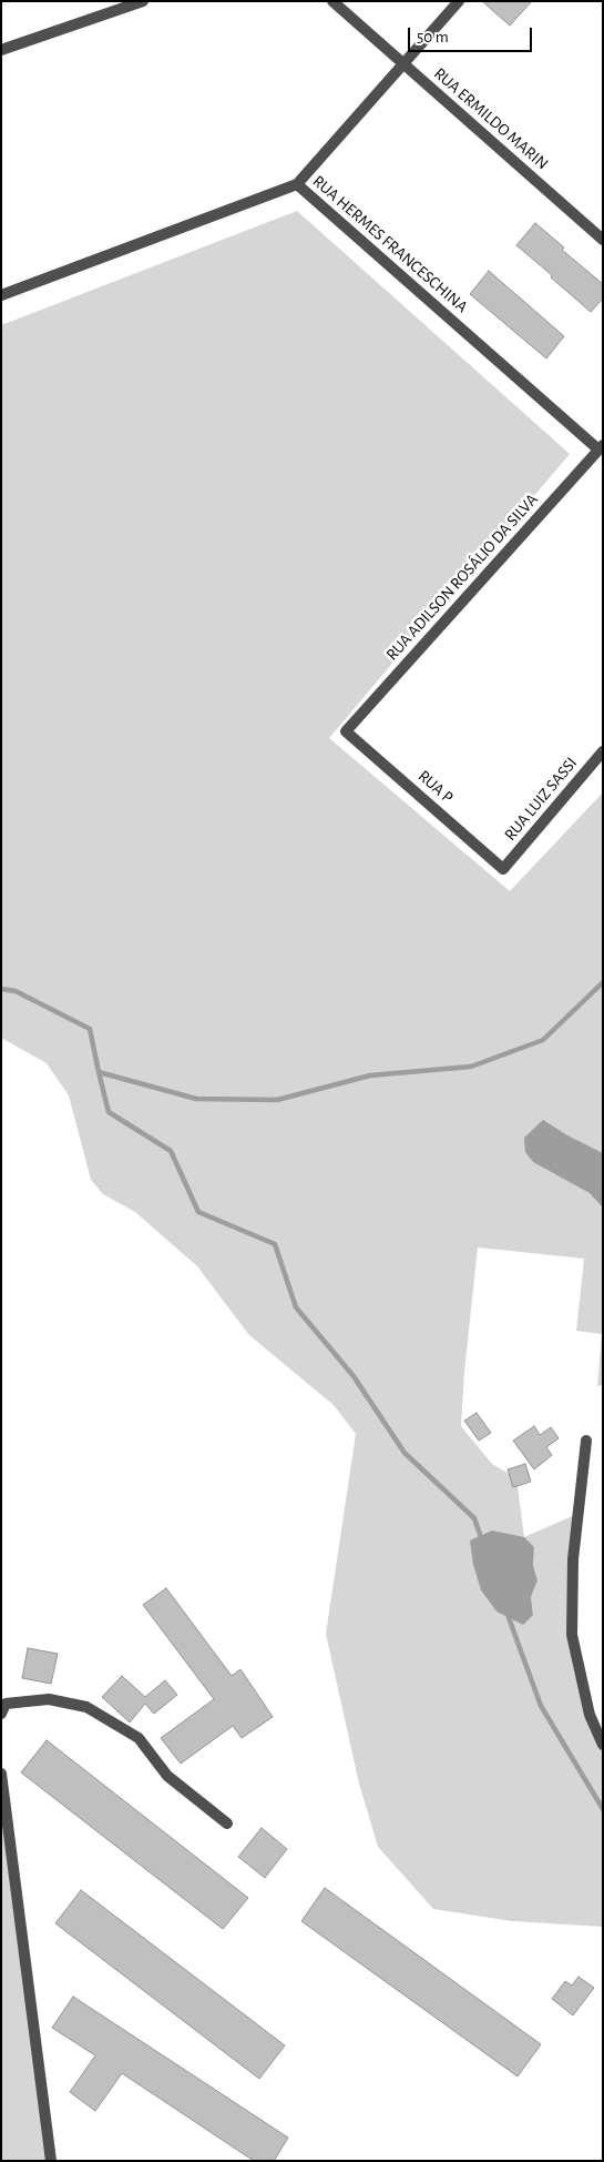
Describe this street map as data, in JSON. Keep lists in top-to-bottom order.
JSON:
{
  "streets": {
    "street": [
      "RUA ERMILDO MARIN",
      "RUA HERMES FRANCESCHINA",
      "RUA ADILSON ROSÁLIO DA SILVA",
      "RUA P",
      "RUA LUIZ SASSI"
    ]
  },
  "crossings": [
    ["RUA HERMES FRANCESCHINA", "RUA ADILSON ROSÁLIO DA SILVA"],
    ["RUA ADILSON ROSÁLIO DA SILVA", "RUA P"],
    ["RUA P", "RUA LUIZ SASSI"]
  ],
  "scale_bar": "50 m"
}
